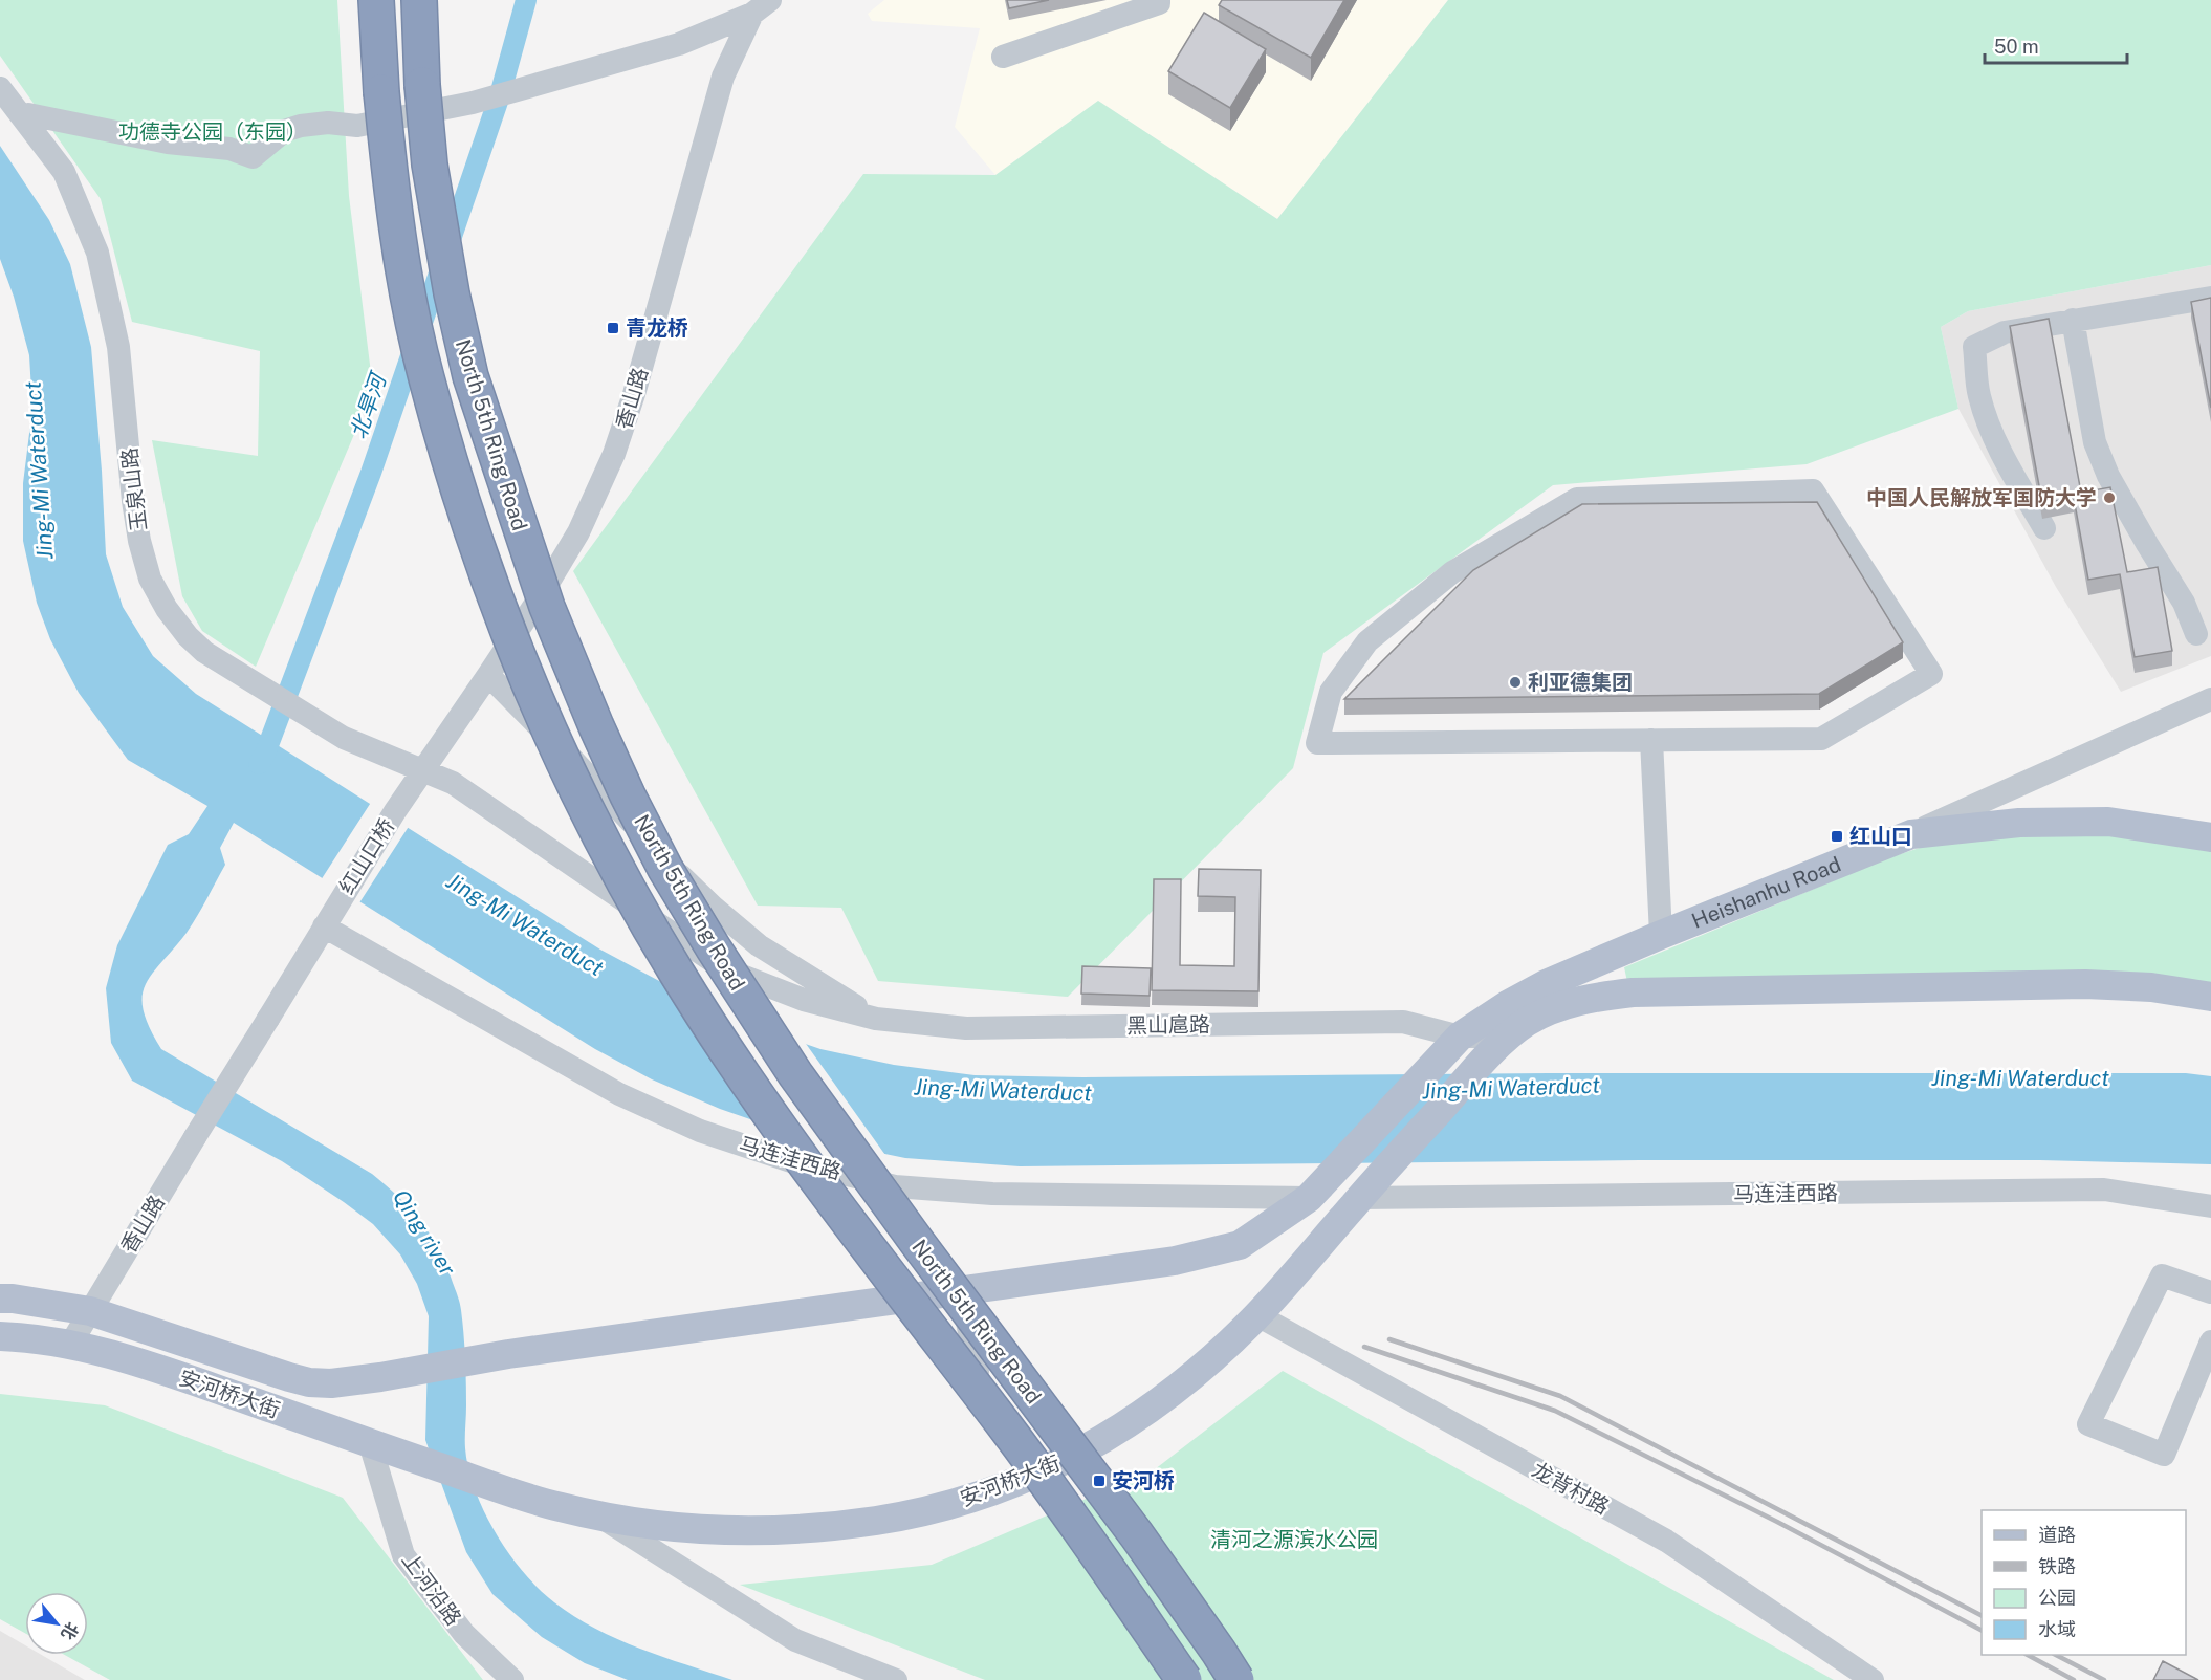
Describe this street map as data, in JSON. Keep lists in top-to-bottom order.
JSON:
{
  "streets": {
    "highway": ["North 5th Ring Road"],
    "main road": ["Heishanhu Road", "安河桥大街"],
    "street": [
      "香山路",
      "玉泉山路",
      "红山口桥",
      "黑山扈路",
      "马连洼西路",
      "龙背村路",
      "上河沿路"
    ]
  },
  "crossings": [
    ["香山路", "玉泉山路"],
    ["香山路", "红山口桥"],
    ["香山路", "黑山扈路"],
    ["香山路", "马连洼西路"],
    ["香山路", "安河桥大街"],
    ["玉泉山路", "红山口桥"],
    ["玉泉山路", "黑山扈路"],
    ["红山口桥", "黑山扈路"],
    ["红山口桥", "马连洼西路"],
    ["Heishanhu Road", "黑山扈路"],
    ["Heishanhu Road", "马连洼西路"],
    ["黑山扈路", "安河桥大街"],
    ["马连洼西路", "安河桥大街"],
    ["安河桥大街", "龙背村路"],
    ["安河桥大街", "上河沿路"]
  ],
  "water": ["北旱河", "Jing-Mi Waterduct", "Qing river"],
  "parks": ["功德寺公园（东园）", "清河之源滨水公园"],
  "places": {
    "transit": ["青龙桥", "红山口", "安河桥"],
    "other": ["中国人民解放军国防大学", "利亚德集团"]
  },
  "legend": [
    "道路",
    "铁路",
    "公园",
    "水域"
  ],
  "scale_bar": "50 m",
  "north": "bottom right"
}
